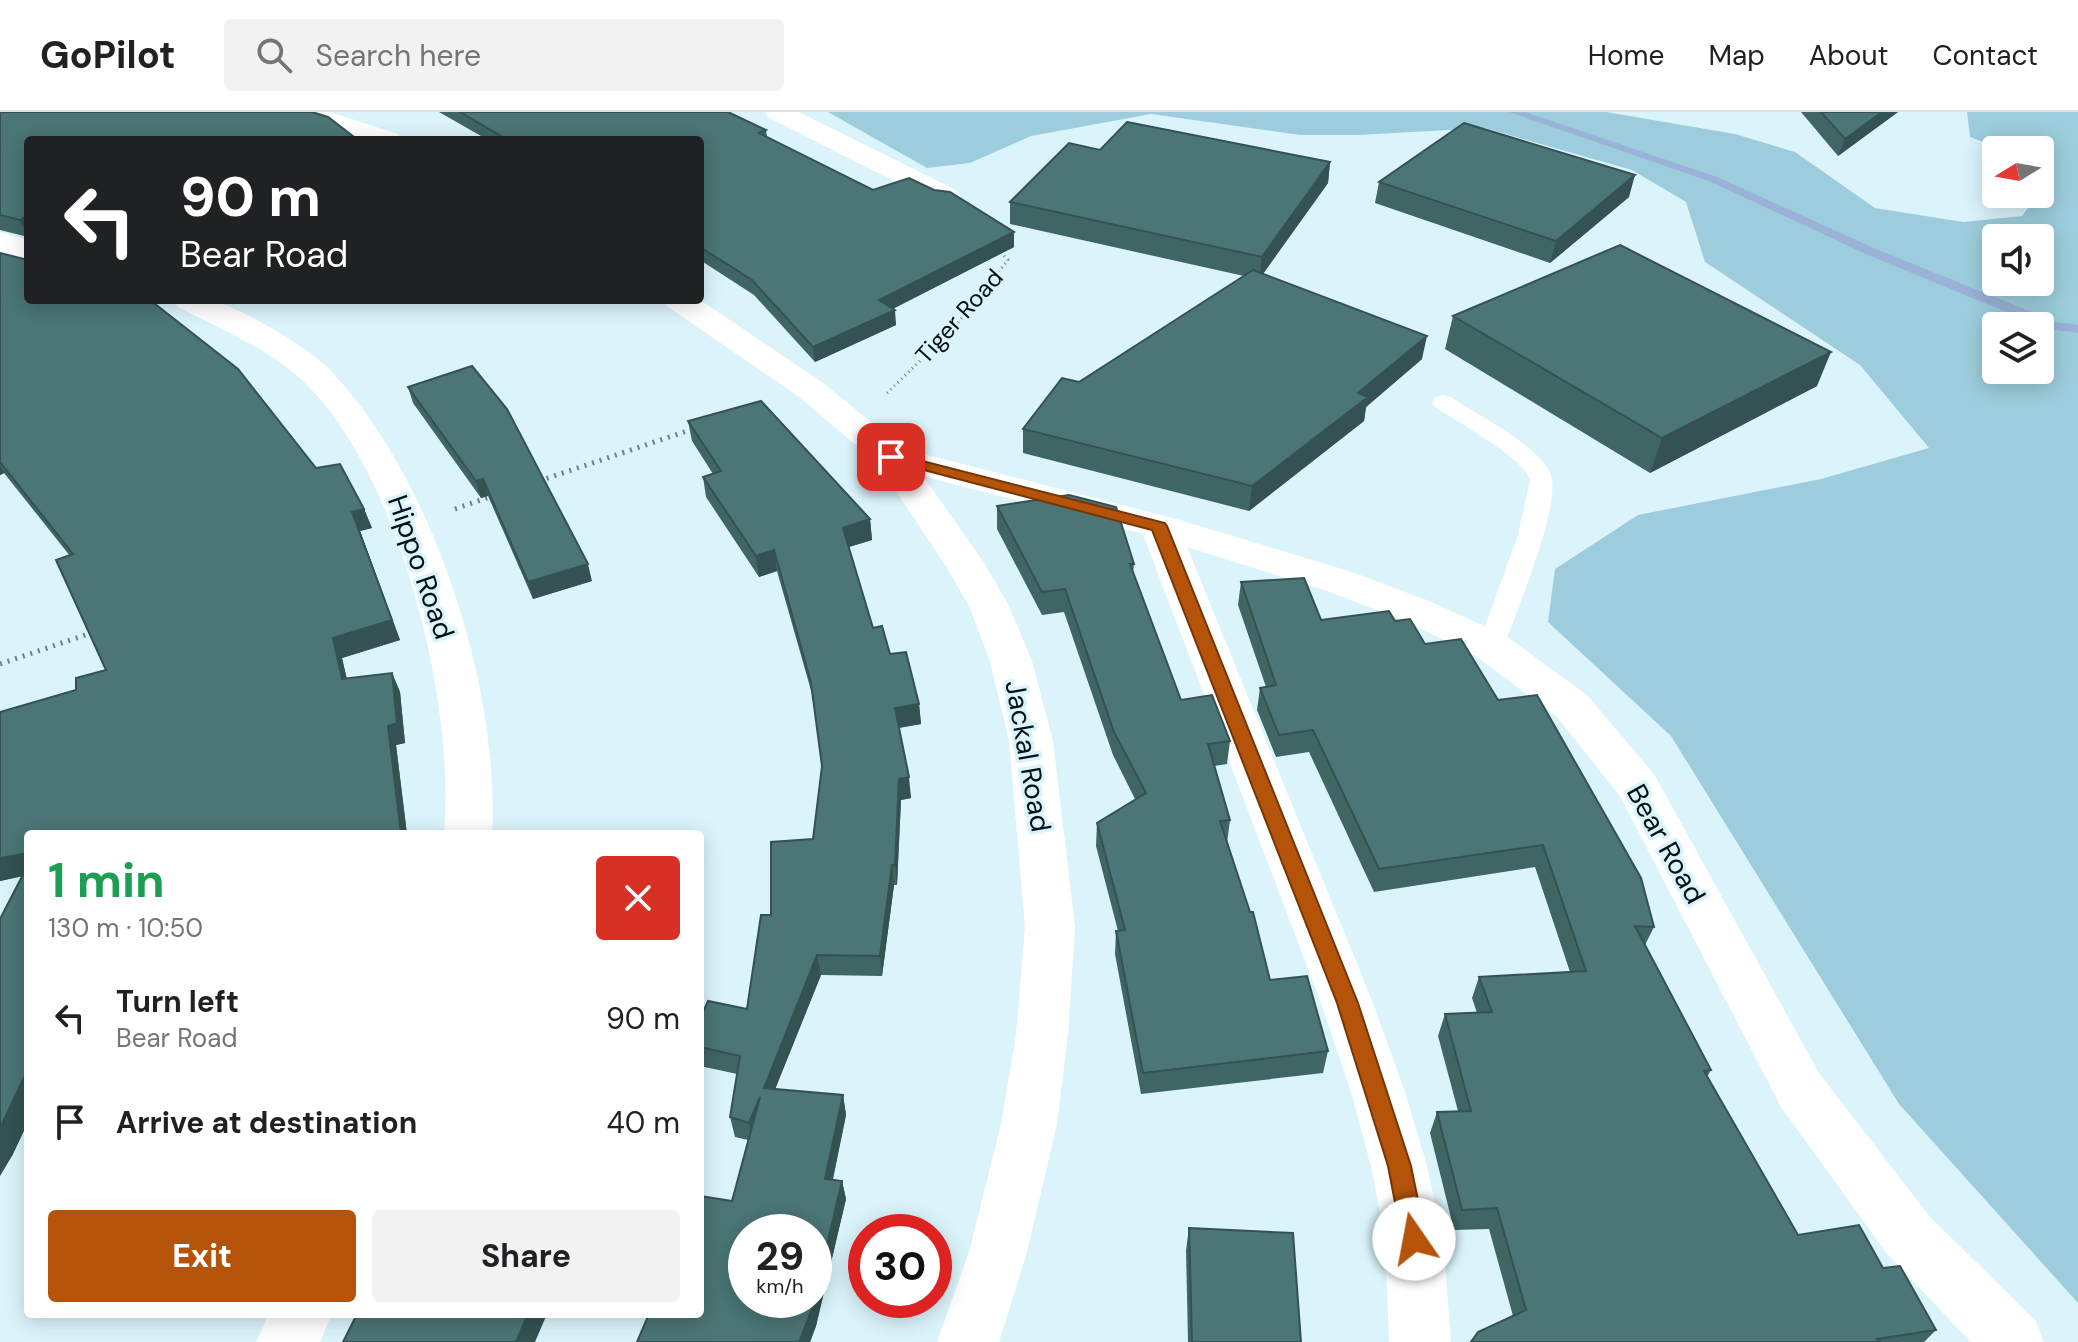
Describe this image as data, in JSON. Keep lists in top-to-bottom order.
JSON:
{
  "streets": {
    "street": ["Hippo Road", "Jackal Road", "Bear Road"],
    "path": ["Tiger Road"]
  },
  "crossings": [
    ["Tiger Road", "Jackal Road"],
    ["Jackal Road", "Bear Road"]
  ],
  "north": "left",
  "page": {
    "header": "GoPilot",
    "search": "Search here",
    "nav": [
      "Home",
      "Map",
      "About",
      "Contact"
    ],
    "turn": ["90 m", "Bear Road"],
    "heading": ["1 min", "130 m · 10:50"],
    "list": [
      {
        "name": "Turn left",
        "note": "Bear Road",
        "value": "90 m"
      },
      {
        "name": "Arrive at destination",
        "value": "40 m"
      }
    ],
    "buttons": ["Exit", "Share"],
    "speed": "29 km/h",
    "limit": "30"
  }
}
